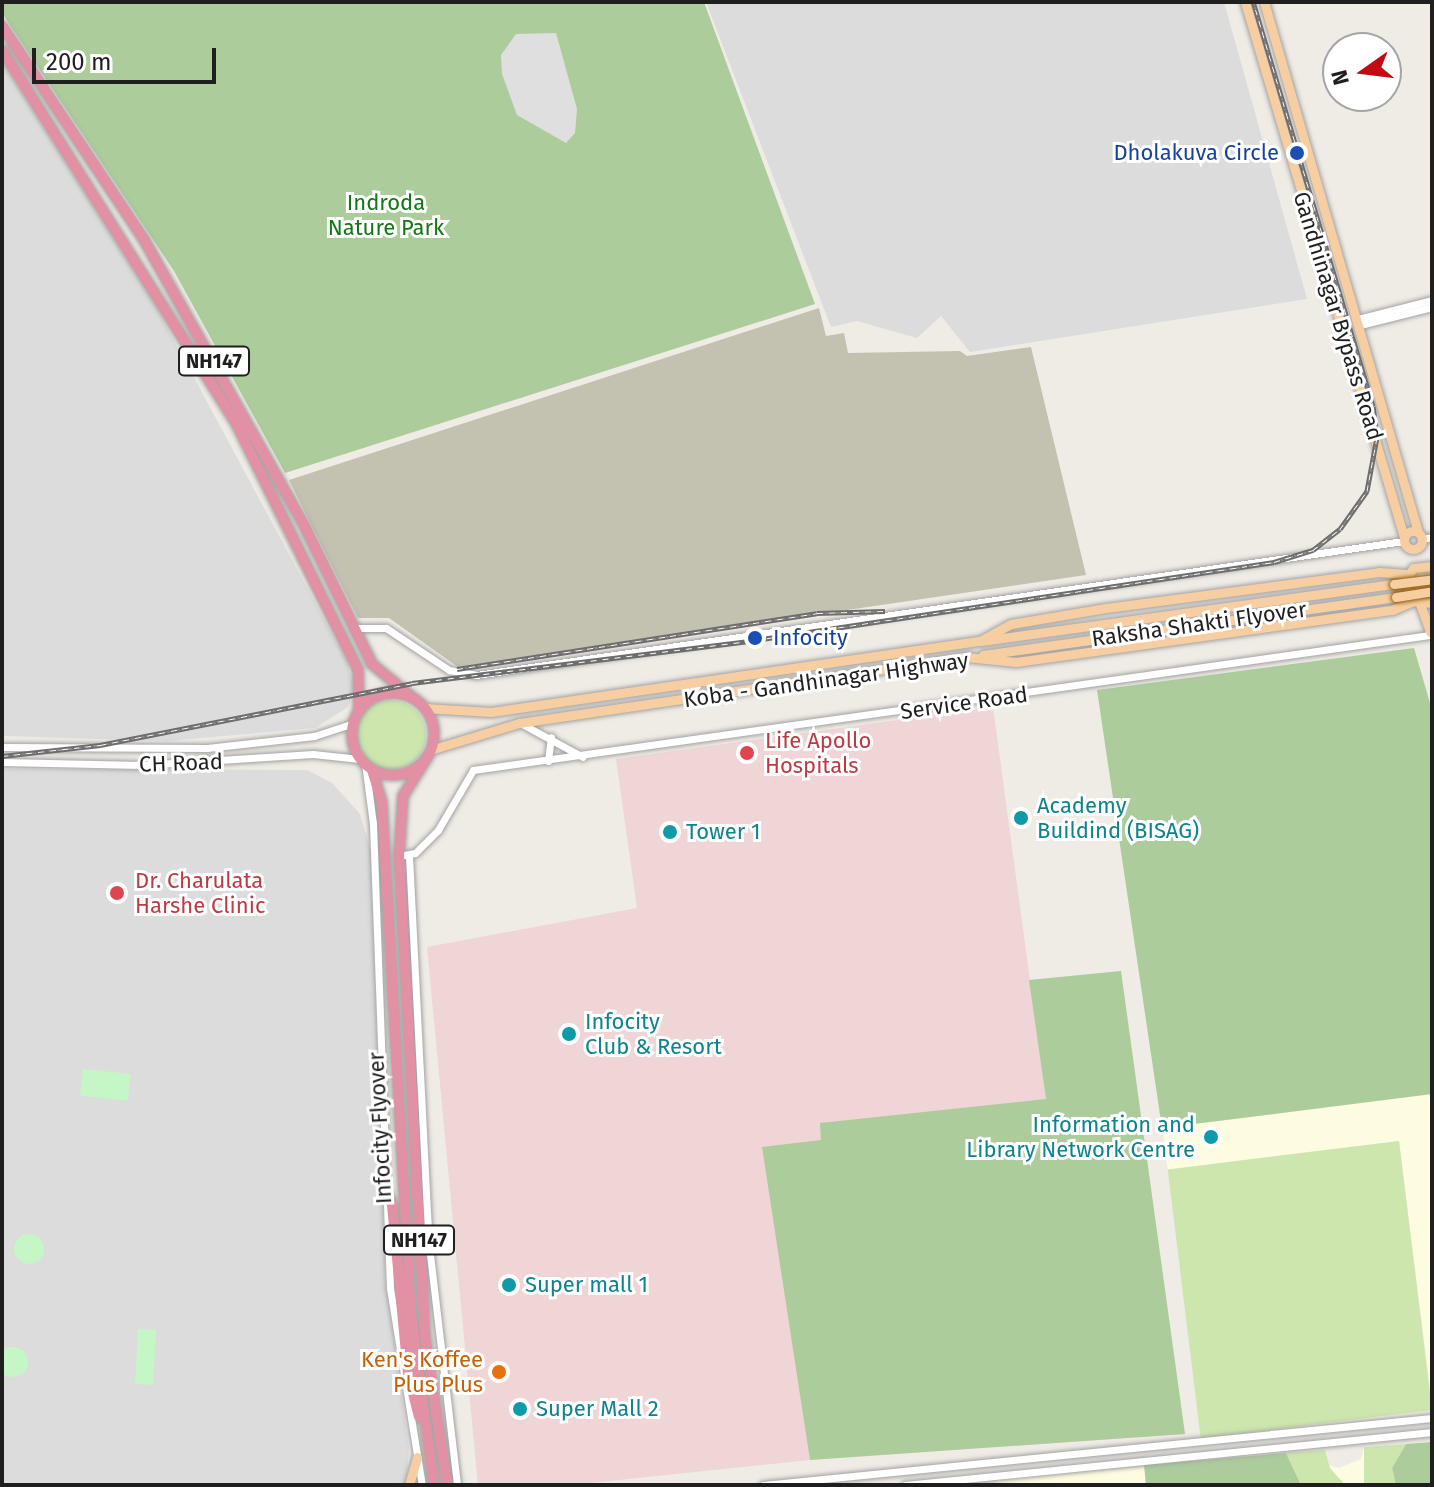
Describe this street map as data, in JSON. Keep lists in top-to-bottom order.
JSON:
{
  "streets": {
    "highway": ["NH147", "Infocity Flyover"],
    "main road": ["Gandhinagar Bypass Road", "Raksha Shakti Flyover", "Koba - Gandhinagar Highway"],
    "street": ["Service Road", "CH Road"]
  },
  "crossings": [
    ["Gandhinagar Bypass Road", "Koba - Gandhinagar Highway"],
    ["NH147", "Koba - Gandhinagar Highway"],
    ["NH147", "Service Road"],
    ["NH147", "CH Road"],
    ["NH147", "Infocity Flyover"],
    ["Raksha Shakti Flyover", "Koba - Gandhinagar Highway"],
    ["Koba - Gandhinagar Highway", "CH Road"],
    ["Koba - Gandhinagar Highway", "Infocity Flyover"],
    ["Service Road", "Infocity Flyover"],
    ["CH Road", "Infocity Flyover"]
  ],
  "parks": ["Indroda Nature Park"],
  "places": [
    "Dholakuva Circle",
    "Infocity",
    "Life Apollo Hospitals",
    "Academy Buildind (BISAG)",
    "Tower 1",
    "Dr. Charulata Harshe Clinic",
    "Infocity Club & Resort",
    "Information and Library Network Centre",
    "Super mall 1",
    "Ken's Koffee Plus Plus",
    "Super Mall 2"
  ],
  "scale_bar": "200 m",
  "north": "left"
}
